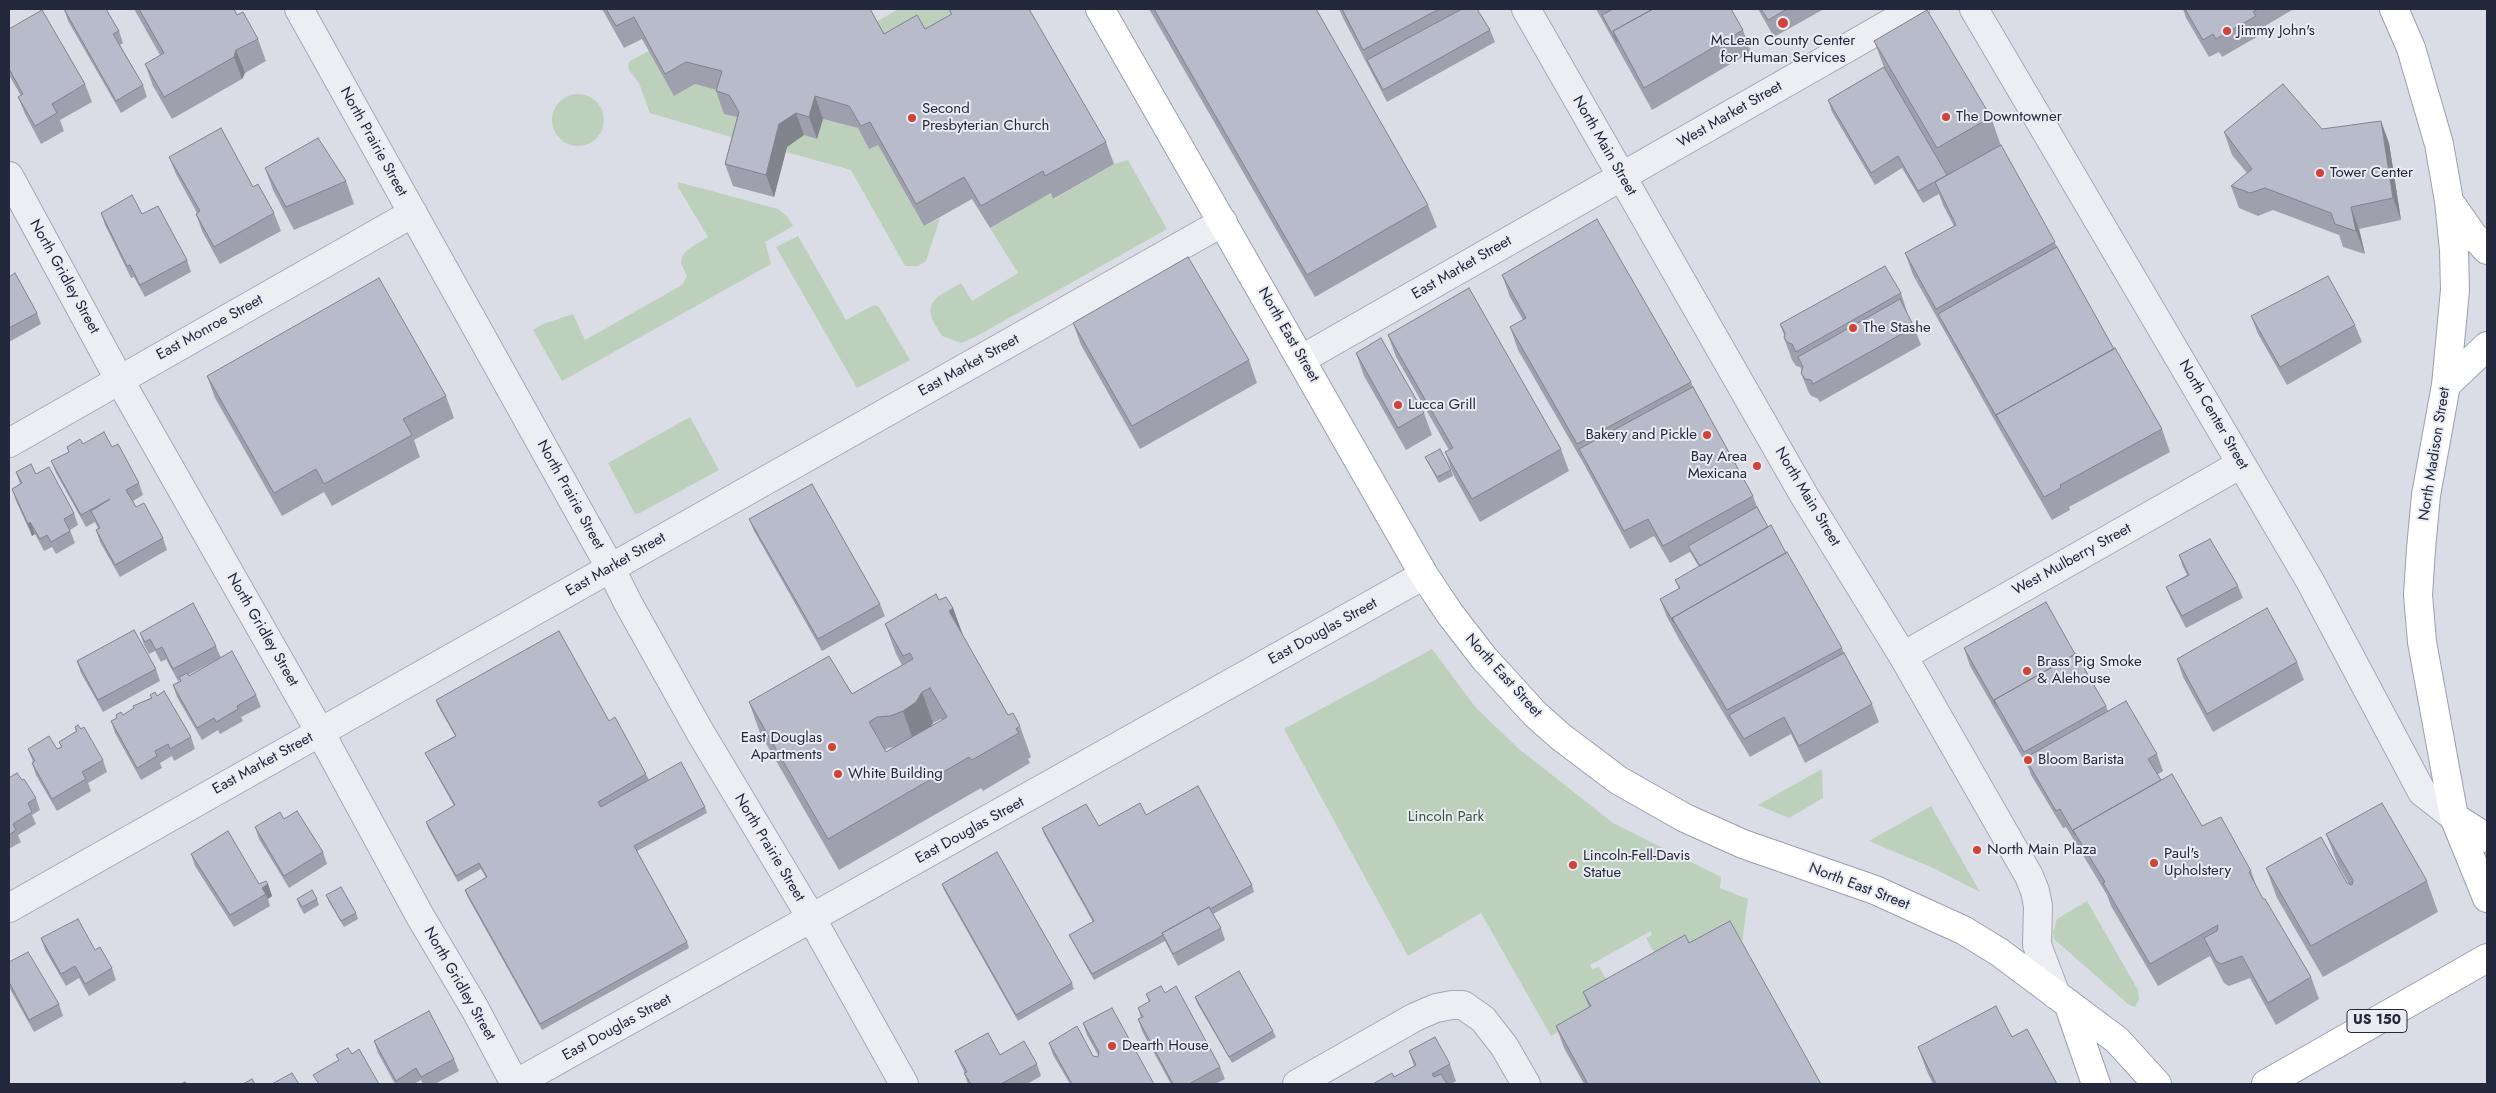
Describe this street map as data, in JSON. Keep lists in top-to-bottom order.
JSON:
{
  "streets": {
    "main road": ["North East Street", "North Madison Street", "US 150"],
    "street": [
      "West Market Street",
      "North Prairie Street",
      "North Main Street",
      "East Market Street",
      "North Gridley Street",
      "East Monroe Street",
      "North Center Street",
      "West Mulberry Street",
      "East Douglas Street"
    ]
  },
  "crossings": [
    ["West Market Street", "North Main Street"],
    ["West Market Street", "East Market Street"],
    ["North Prairie Street", "East Market Street"],
    ["North Prairie Street", "East Monroe Street"],
    ["North Prairie Street", "East Douglas Street"],
    ["North Main Street", "East Market Street"],
    ["North Main Street", "North East Street"],
    ["North Main Street", "West Mulberry Street"],
    ["East Market Street", "North Gridley Street"],
    ["East Market Street", "North East Street"],
    ["North Gridley Street", "East Monroe Street"],
    ["North Gridley Street", "East Douglas Street"],
    ["North East Street", "East Douglas Street"],
    ["North Center Street", "North Madison Street"],
    ["North Center Street", "West Mulberry Street"]
  ],
  "parks": ["Lincoln Park"],
  "places": [
    "McLean County Center for Human Services",
    "Jimmy John's",
    "The Downtowner",
    "Second Presbyterian Church",
    "Tower Center",
    "The Stashe",
    "Lucca Grill",
    "Bakery and Pickle",
    "Bay Area Mexicana",
    "Brass Pig Smoke & Alehouse",
    "East Douglas Apartments",
    "Bloom Barista",
    "White Building",
    "North Main Plaza",
    "Paul's Upholstery",
    "Lincoln-Fell-Davis Statue",
    "Dearth House"
  ]
}
